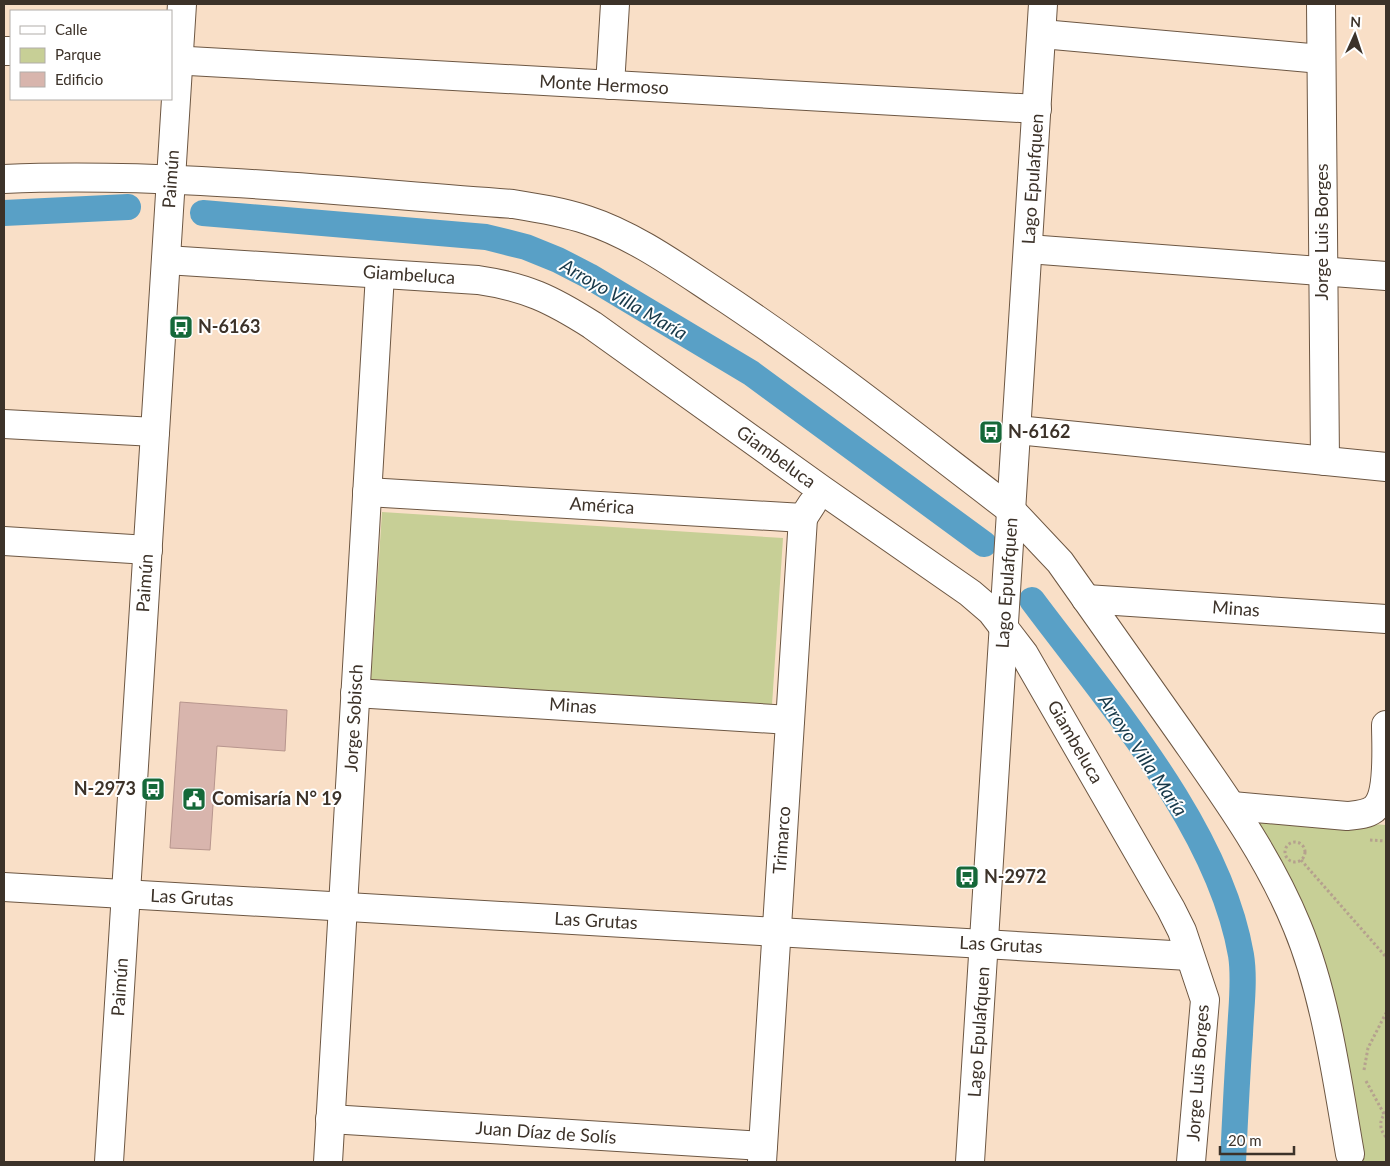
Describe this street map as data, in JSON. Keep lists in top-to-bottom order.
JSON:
{
  "streets": {
    "street": [
      "Monte Hermoso",
      "Paimún",
      "Lago Epulafquen",
      "Jorge Luis Borges",
      "Giambeluca",
      "América",
      "Minas",
      "Jorge Sobisch",
      "Trimarco",
      "Las Grutas",
      "Juan Díaz de Solís"
    ]
  },
  "crossings": [
    ["Monte Hermoso", "Paimún"],
    ["Monte Hermoso", "Lago Epulafquen"],
    ["Paimún", "Giambeluca"],
    ["Paimún", "Las Grutas"],
    ["Lago Epulafquen", "Giambeluca"],
    ["Lago Epulafquen", "Las Grutas"],
    ["Jorge Luis Borges", "Giambeluca"],
    ["Jorge Luis Borges", "Las Grutas"],
    ["Giambeluca", "Jorge Sobisch"],
    ["Giambeluca", "Las Grutas"],
    ["América", "Jorge Sobisch"],
    ["América", "Trimarco"],
    ["Minas", "Jorge Sobisch"],
    ["Minas", "Trimarco"],
    ["Jorge Sobisch", "Las Grutas"],
    ["Jorge Sobisch", "Juan Díaz de Solís"],
    ["Trimarco", "Las Grutas"],
    ["Trimarco", "Juan Díaz de Solís"]
  ],
  "water": ["Arroyo Villa María"],
  "places": {
    "bus stop": [
      "N-6163",
      "N-6162",
      "N-2973",
      "N-2972"
    ],
    "public building": ["Comisaría N° 19"]
  },
  "legend": ["Calle", "Parque", "Edificio"],
  "scale_bar": "20 m",
  "north": "top"
}
